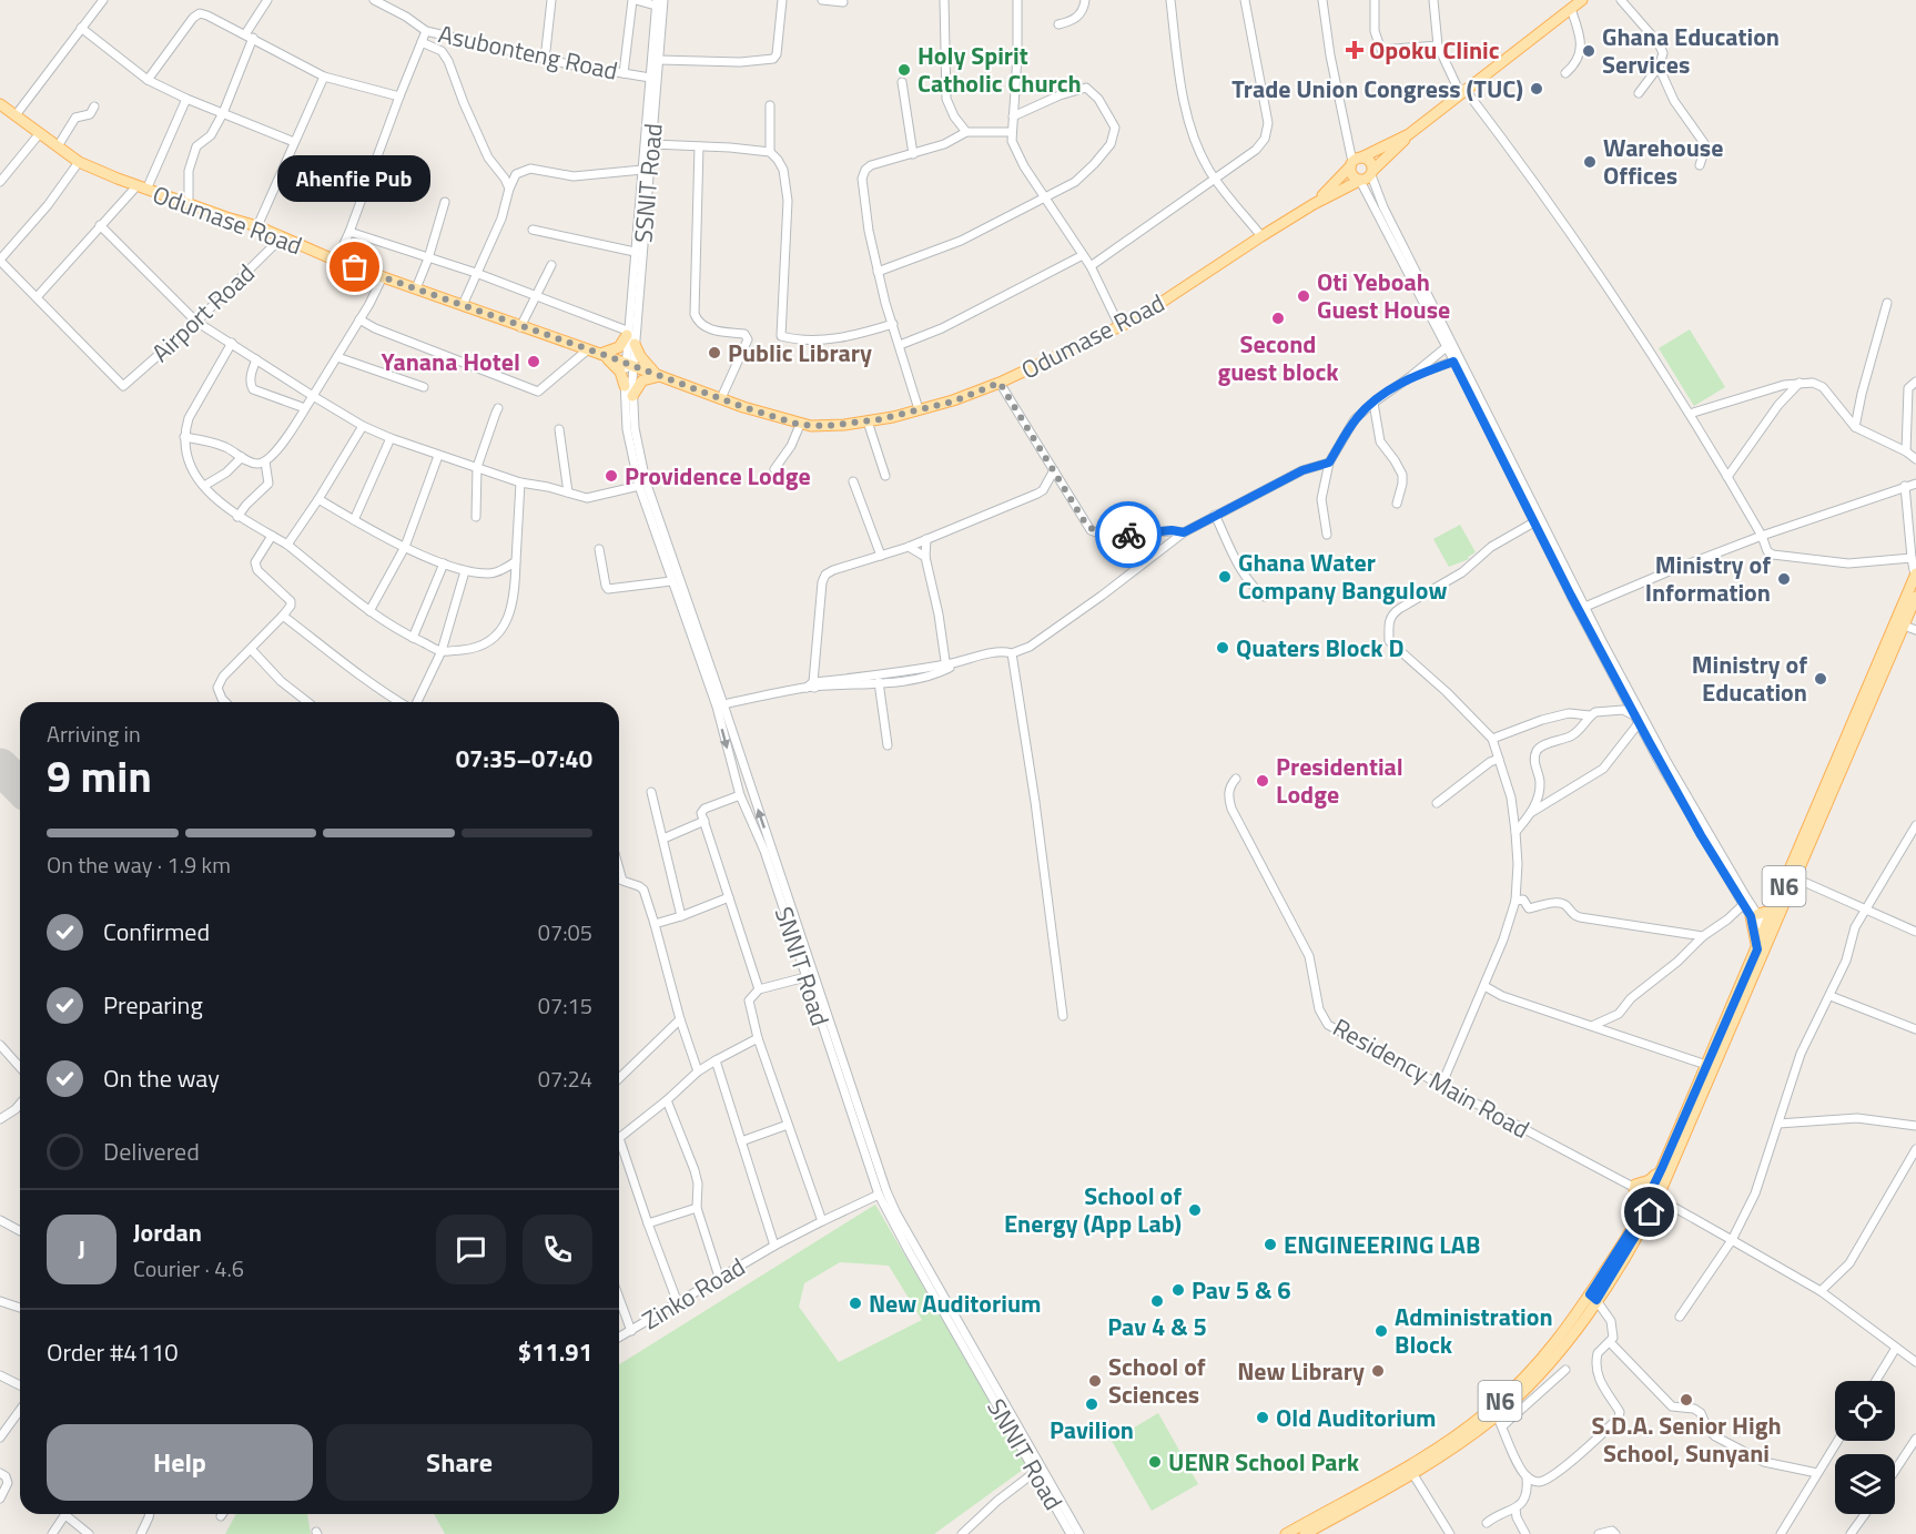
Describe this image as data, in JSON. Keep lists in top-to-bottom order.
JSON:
{
  "streets": {
    "main road": ["Odumase Road", "N6"],
    "street": [
      "Asubonteng Road",
      "SSNIT Road",
      "Airport Road",
      "SNNIT Road",
      "Residency Main Road",
      "Zinko Road"
    ]
  },
  "crossings": [
    ["Asubonteng Road", "SSNIT Road"],
    ["SSNIT Road", "Odumase Road"],
    ["SSNIT Road", "SNNIT Road"],
    ["Odumase Road", "Airport Road"],
    ["Odumase Road", "SNNIT Road"],
    ["N6", "Residency Main Road"],
    ["SNNIT Road", "Zinko Road"]
  ],
  "places": {
    "health": ["Opoku Clinic"],
    "other": [
      "Ghana Education Services",
      "Holy Spirit Catholic Church",
      "Trade Union Congress (TUC)",
      "Warehouse Offices",
      "Ahenfie Pub",
      "Oti Yeboah Guest House",
      "Second guest block",
      "Public Library",
      "Yanana Hotel",
      "Providence Lodge",
      "Ghana Water Company Bangulow",
      "Ministry of Information",
      "Quaters Block D",
      "Ministry of Education",
      "Presidential Lodge",
      "School of Energy (App Lab)",
      "ENGINEERING LAB",
      "Pav 5 & 6",
      "Pav 4 & 5",
      "New Auditorium",
      "Administration Block",
      "New Library",
      "School of Sciences",
      "S.D.A. Senior High School, Sunyani",
      "Pavilion",
      "Old Auditorium",
      "UENR School Park"
    ]
  },
  "page": {
    "bubble": "Ahenfie Pub",
    "heading": ["9 min", "Arriving in", "07:35–07:40"],
    "panel": [
      "Jordan",
      "Courier · 4.6",
      "Order #4110",
      "$11.91"
    ],
    "bar": "On the way · 1.9 km",
    "list": [
      ["Confirmed", "07:05"],
      ["Preparing", "07:15"],
      ["On the way", "07:24"],
      "Delivered"
    ],
    "round": "J",
    "buttons": ["Help", "Share"]
  }
}
